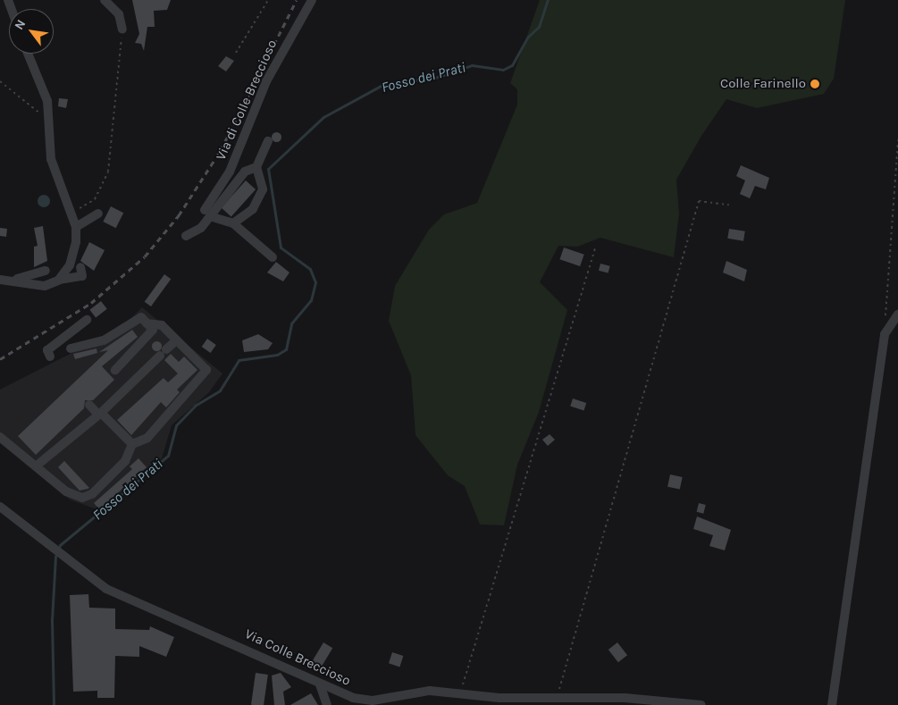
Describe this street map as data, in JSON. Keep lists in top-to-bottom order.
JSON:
{
  "streets": {
    "street": ["Via di Colle Breccioso", "Via Colle Breccioso"]
  },
  "water": ["Fosso dei Prati"],
  "places": ["Colle Farinello"],
  "north": "top left"
}
